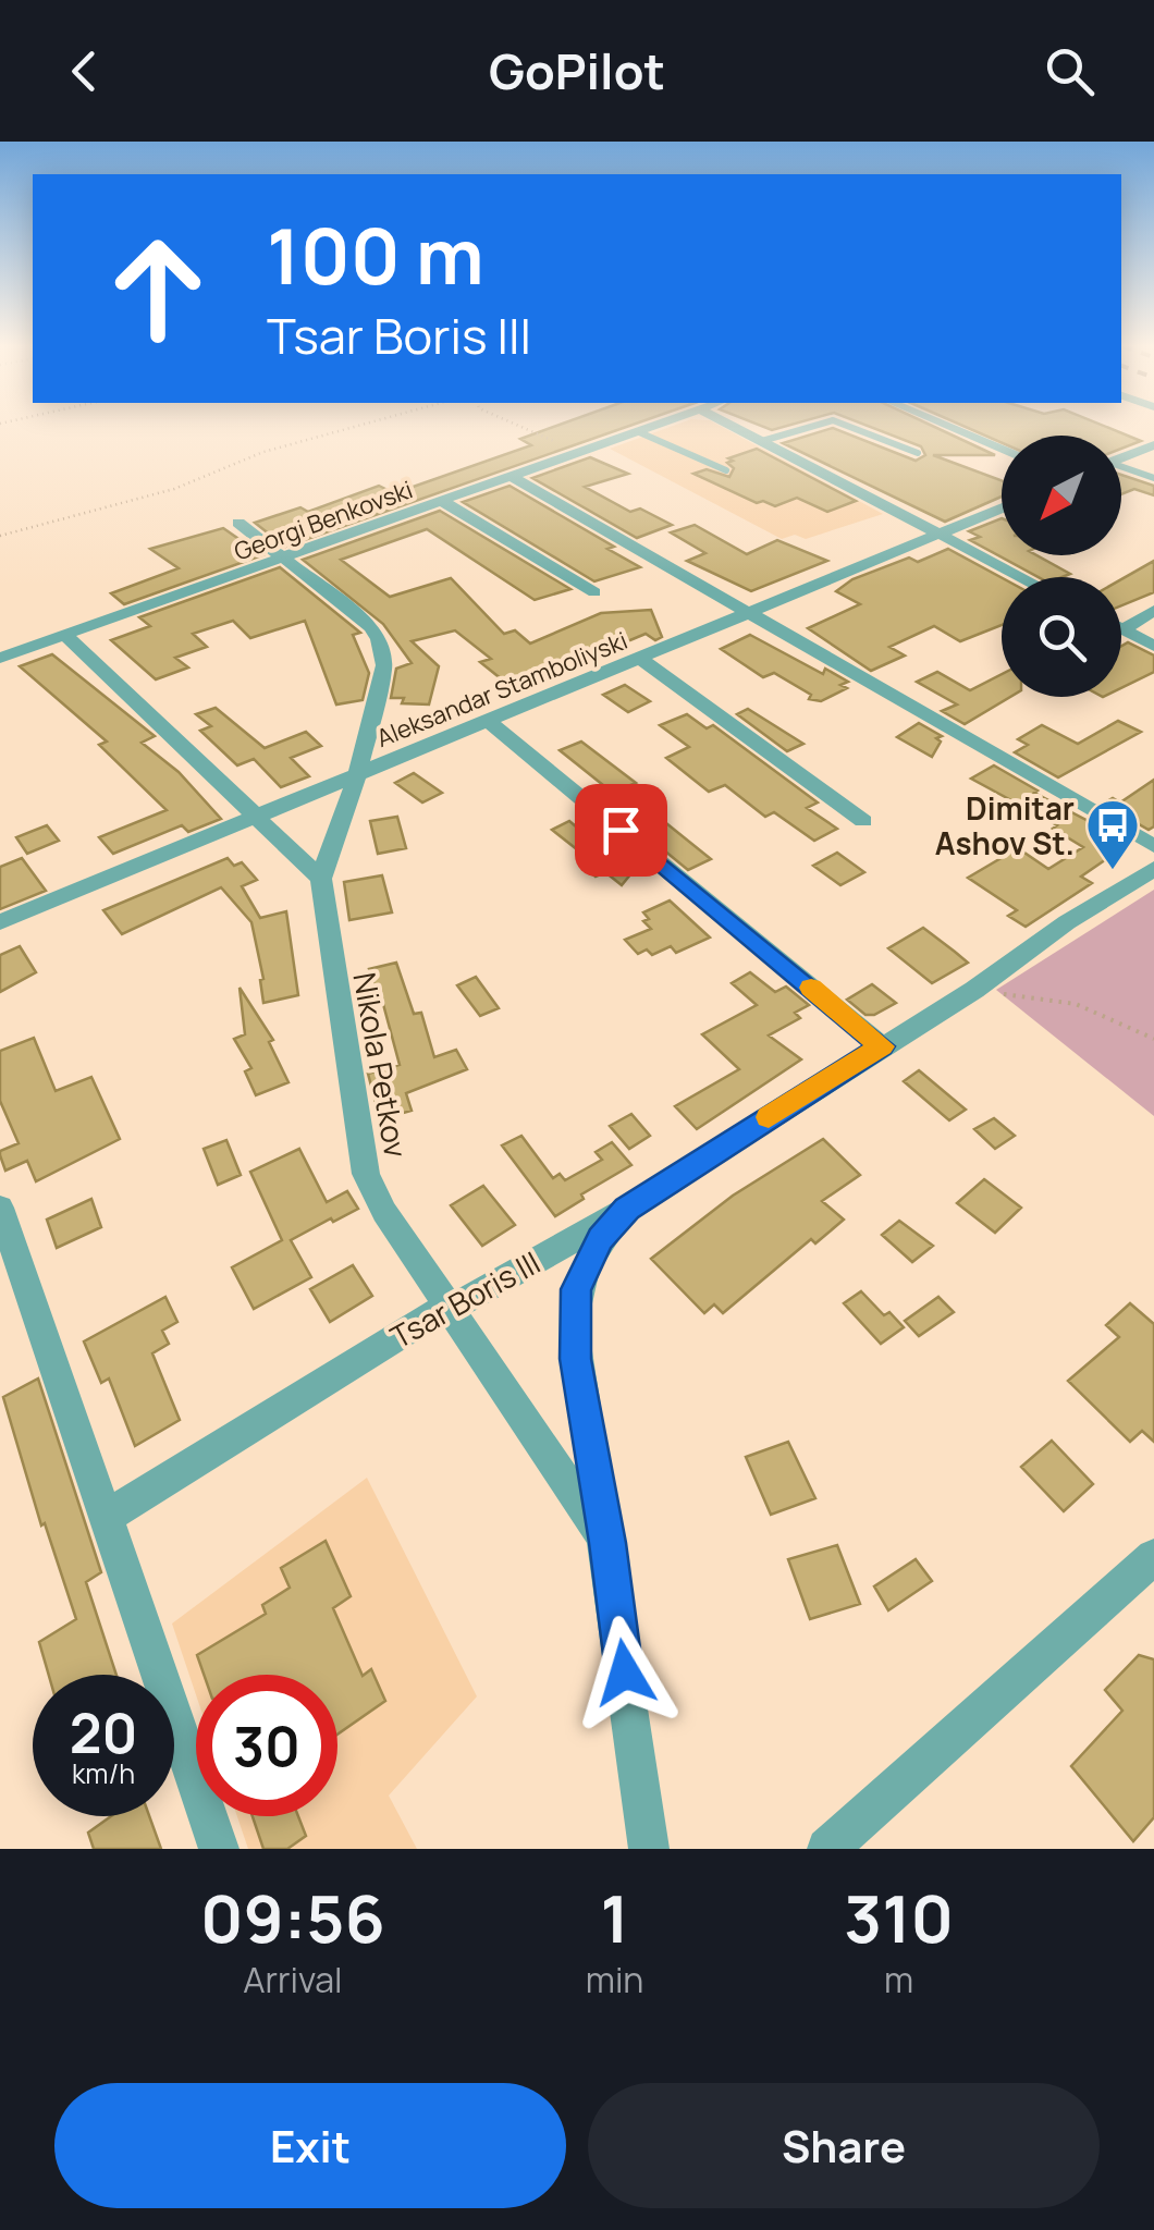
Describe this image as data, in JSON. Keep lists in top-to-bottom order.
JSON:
{
  "streets": {
    "street": [
      "Georgi Benkovski",
      "Aleksandar Stamboliyski",
      "Nikola Petkov",
      "Tsar Boris III"
    ]
  },
  "crossings": [
    ["Nikola Petkov", "Tsar Boris III"]
  ],
  "places": {
    "bus stop": ["Dimitar Ashov St."]
  },
  "north": "bottom left",
  "page": {
    "header": "GoPilot",
    "turn": ["100 m", "Tsar Boris III"],
    "speed": "20 km/h",
    "limit": "30",
    "eta": [
      "09:56",
      "Arrival",
      "1",
      "min",
      "310",
      "m"
    ],
    "buttons": ["Exit", "Share"]
  }
}
